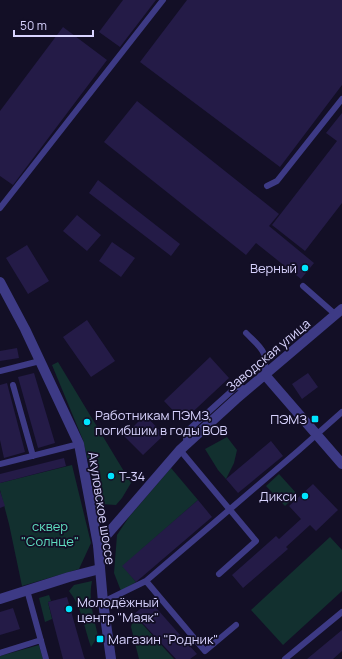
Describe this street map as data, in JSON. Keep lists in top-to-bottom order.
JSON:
{
  "streets": {
    "street": ["Заводская улица", "Акуловское шоссе"]
  },
  "crossings": [
    ["Заводская улица", "Акуловское шоссе"]
  ],
  "parks": ["сквер \"Солнце\""],
  "places": {
    "other": [
      "Верный",
      "Работникам ПЭМЗ, погибшим в годы ВОВ",
      "Т-34",
      "Дикси",
      "Молодёжный центр \"Маяк\""
    ],
    "transit": ["ПЭМЗ", "Магазин \"Родник\""]
  },
  "scale_bar": "50 m"
}
